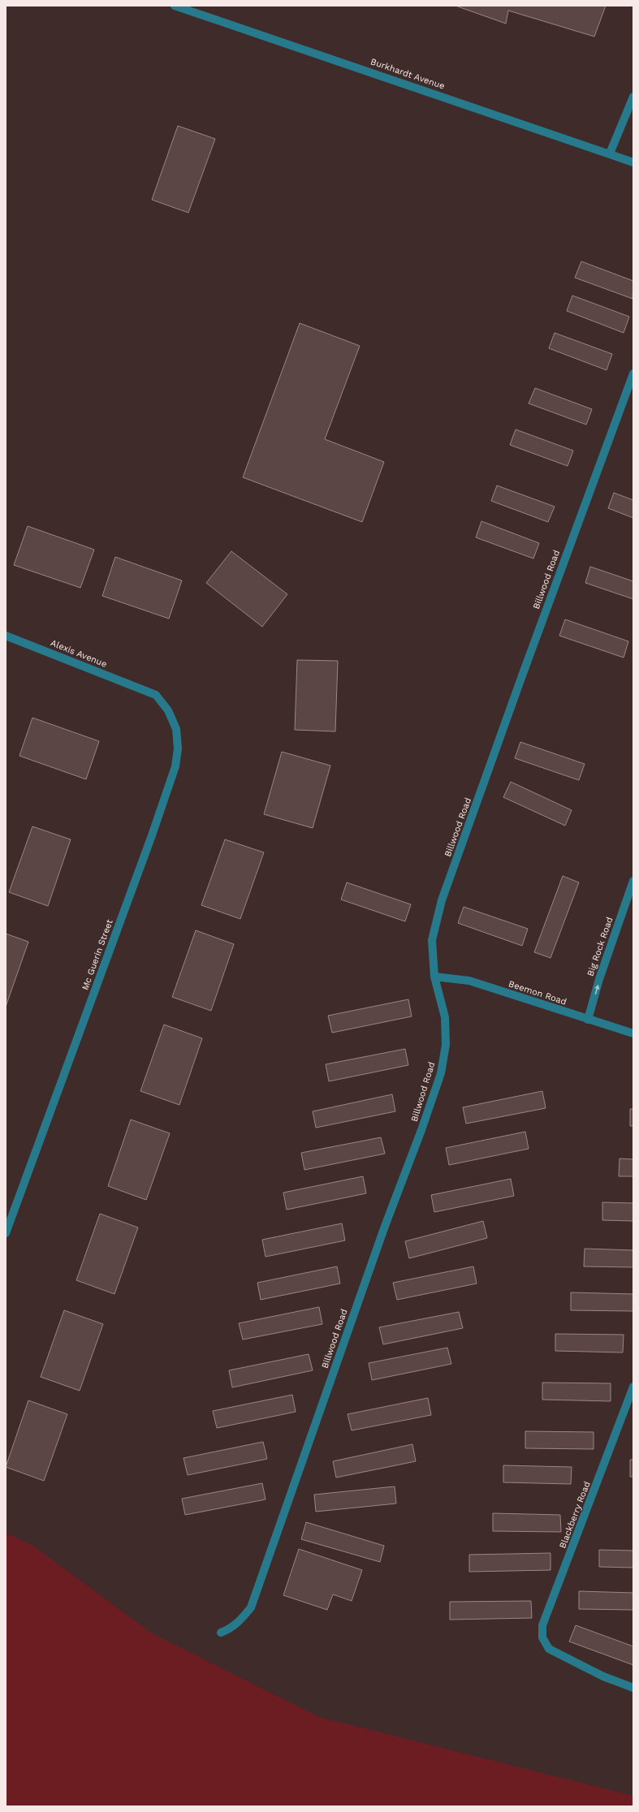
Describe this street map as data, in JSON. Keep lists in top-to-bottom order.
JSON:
{
  "streets": {
    "street": [
      "Burkhardt Avenue",
      "Billwood Road",
      "Alexis Avenue",
      "Big Rock Road",
      "Mc Guerin Street",
      "Beemon Road",
      "Blackberry Road"
    ]
  },
  "crossings": [
    ["Billwood Road", "Beemon Road"],
    ["Alexis Avenue", "Mc Guerin Street"],
    ["Big Rock Road", "Beemon Road"]
  ],
  "one_way": ["Big Rock Road"]
}
